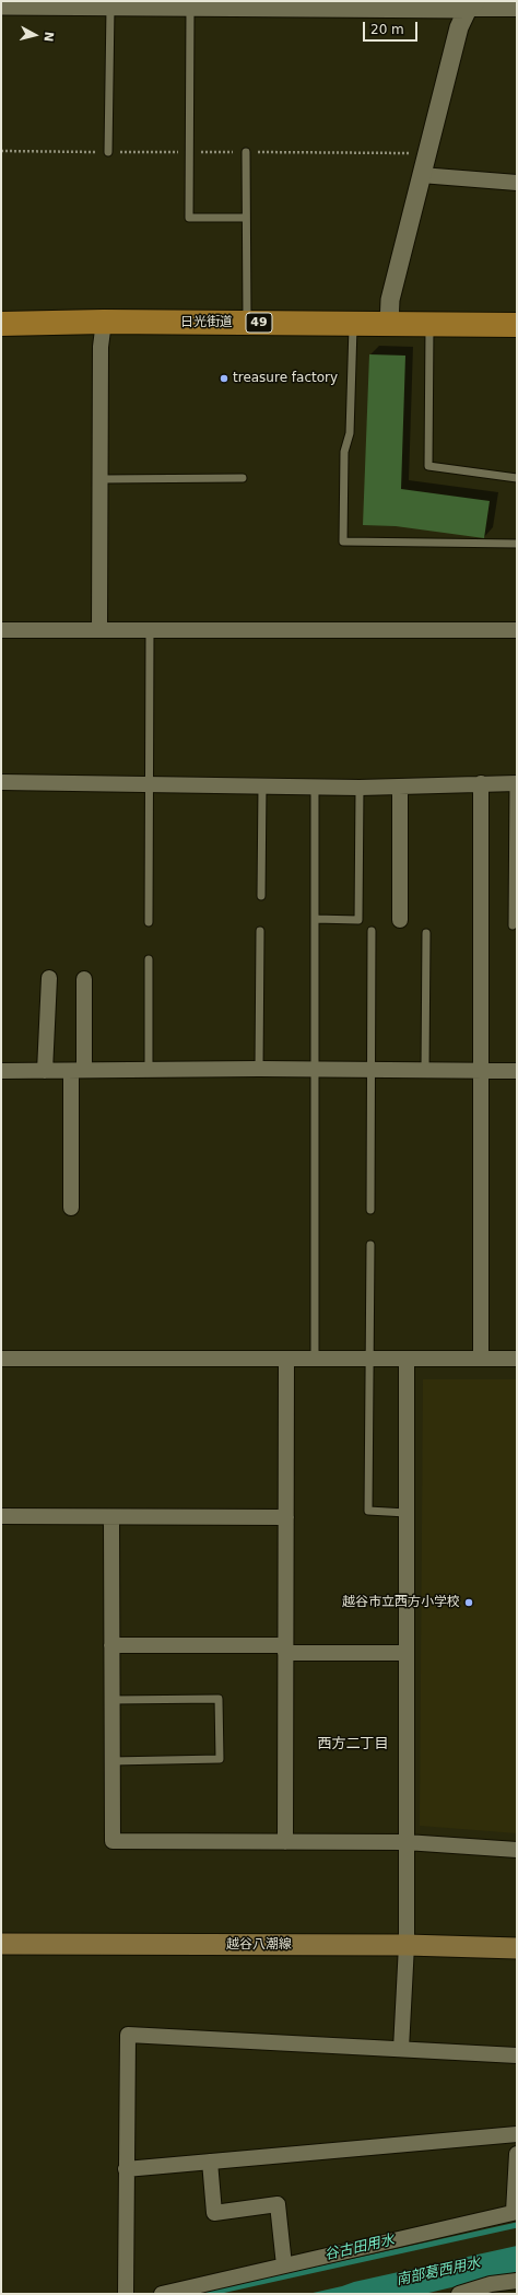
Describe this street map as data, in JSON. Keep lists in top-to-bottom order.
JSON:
{
  "streets": {
    "main road": ["日光街道", "49", "越谷八潮線"]
  },
  "districts": ["西方二丁目"],
  "water": ["谷古田用水", "南部葛西用水"],
  "places": ["treasure factory", "越谷市立西方小学校"],
  "scale_bar": "20 m",
  "north": "right"
}
